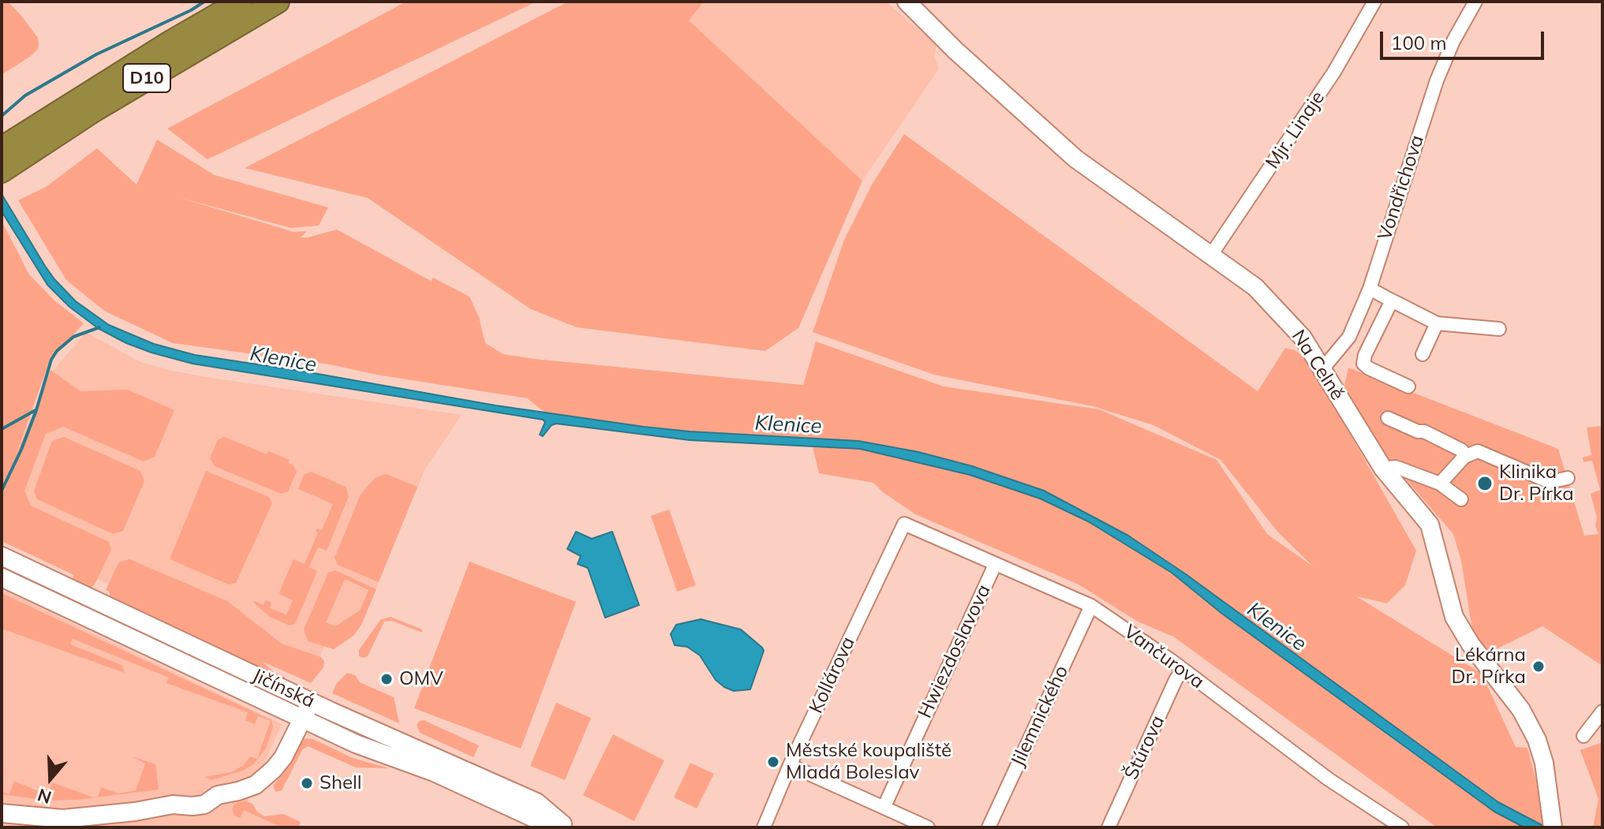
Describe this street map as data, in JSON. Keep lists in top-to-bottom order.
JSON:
{
  "streets": {
    "highway": ["D10"],
    "street": [
      "Mjr. Linaje",
      "Vondřichova",
      "Na Celně",
      "Hwiezdoslavova",
      "Vančurova",
      "Kollárova",
      "Jičínská",
      "Jilemnického",
      "Štúrova"
    ]
  },
  "crossings": [
    ["Mjr. Linaje", "Na Celně"],
    ["Vondřichova", "Na Celně"],
    ["Hwiezdoslavova", "Vančurova"],
    ["Vančurova", "Kollárova"],
    ["Vančurova", "Jilemnického"],
    ["Vančurova", "Štúrova"]
  ],
  "water": ["Klenice"],
  "places": [
    "Klinika Dr. Pírka",
    "Lékárna Dr. Pírka",
    "OMV",
    "Městské koupaliště Mladá Boleslav",
    "Shell"
  ],
  "scale_bar": "100 m",
  "north": "bottom"
}
